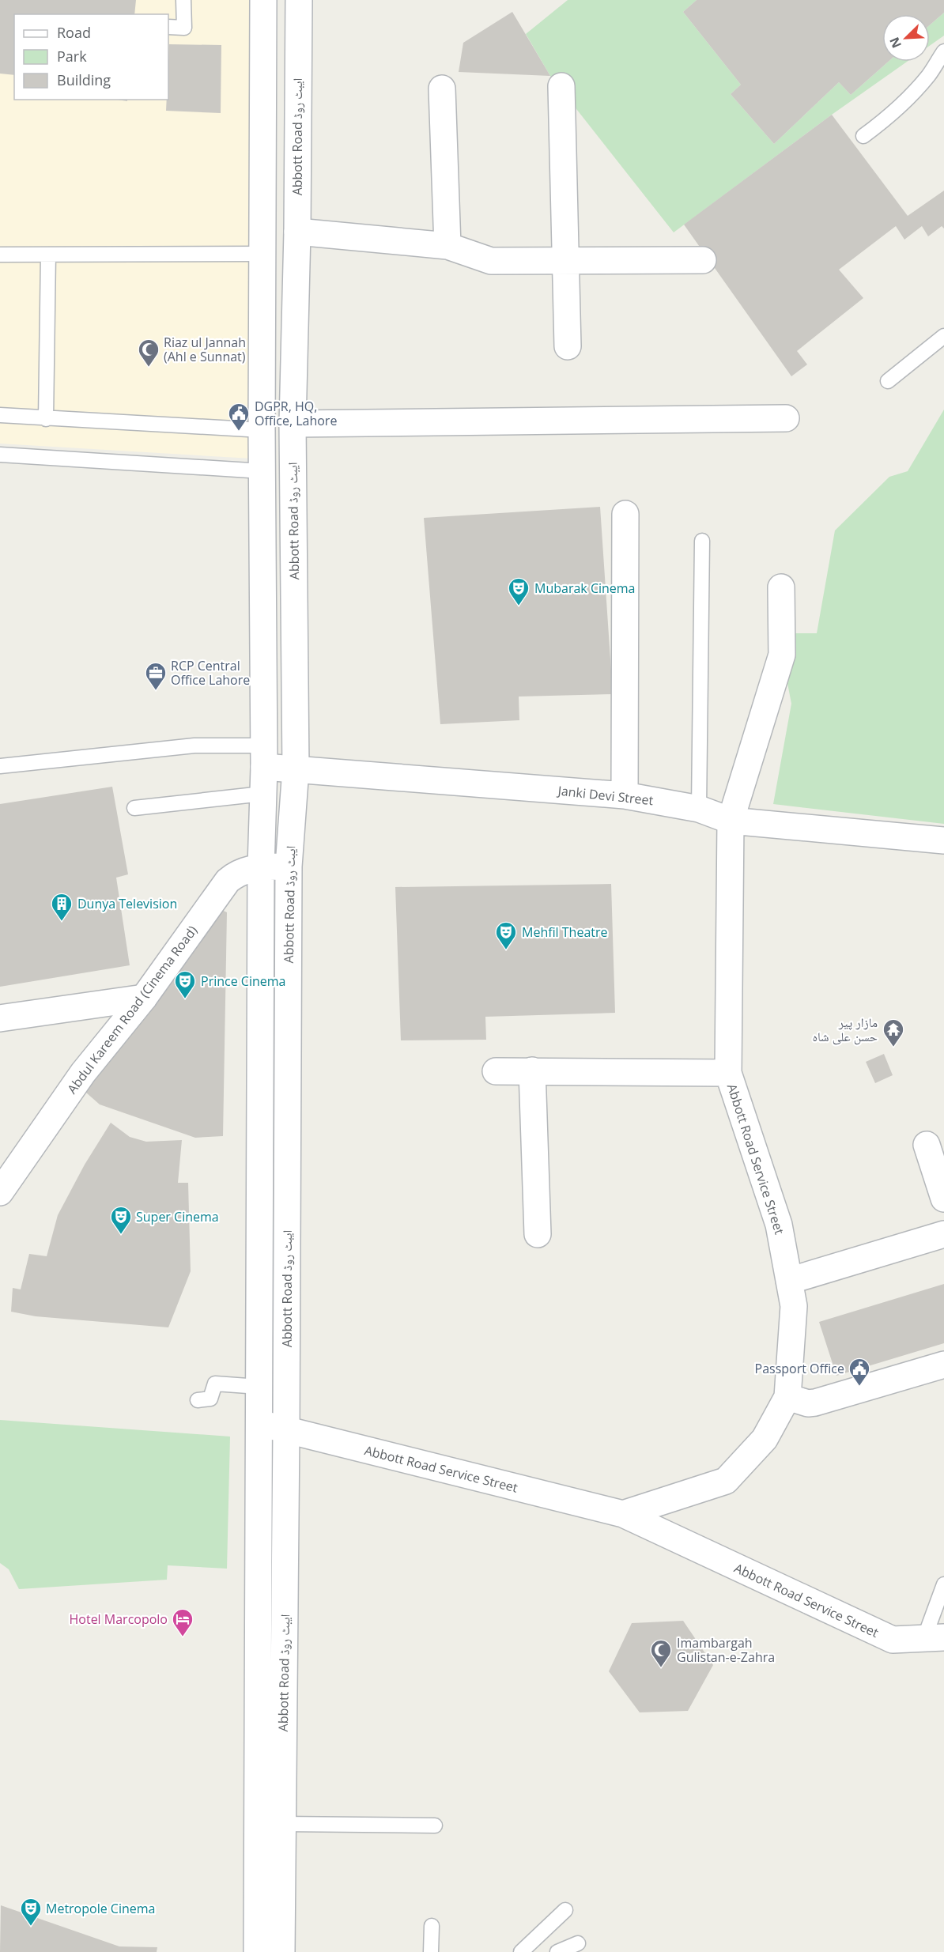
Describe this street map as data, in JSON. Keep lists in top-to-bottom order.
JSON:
{
  "streets": {
    "street": [
      "Abbott Road ایبٹ روڈ",
      "Janki Devi Street",
      "Abdul Kareem Road (Cinema Road)",
      "Abbott Road Service Street"
    ]
  },
  "crossings": [
    ["Abbott Road ایبٹ روڈ", "Janki Devi Street"],
    ["Abbott Road ایبٹ روڈ", "Abdul Kareem Road (Cinema Road)"],
    ["Abbott Road ایبٹ روڈ", "Abbott Road Service Street"],
    ["Janki Devi Street", "Abbott Road Service Street"]
  ],
  "places": {
    "mosque": ["Riaz ul Jannah (Ahl e Sunnat)", "Imambargah Gulistan-e-Zahra"],
    "public building": ["DGPR, HQ, Office, Lahore", "Passport Office"],
    "theatre": [
      "Mubarak Cinema",
      "Mehfil Theatre",
      "Prince Cinema",
      "Super Cinema",
      "Metropole Cinema"
    ],
    "office": ["RCP Central Office Lahore"],
    "building": ["Dunya Television"],
    "temple": ["مازار پیر حسن علی شاہ"],
    "hotel": ["Hotel Marcopolo"]
  },
  "legend": ["Road", "Park", "Building"],
  "north": "bottom left"
}
